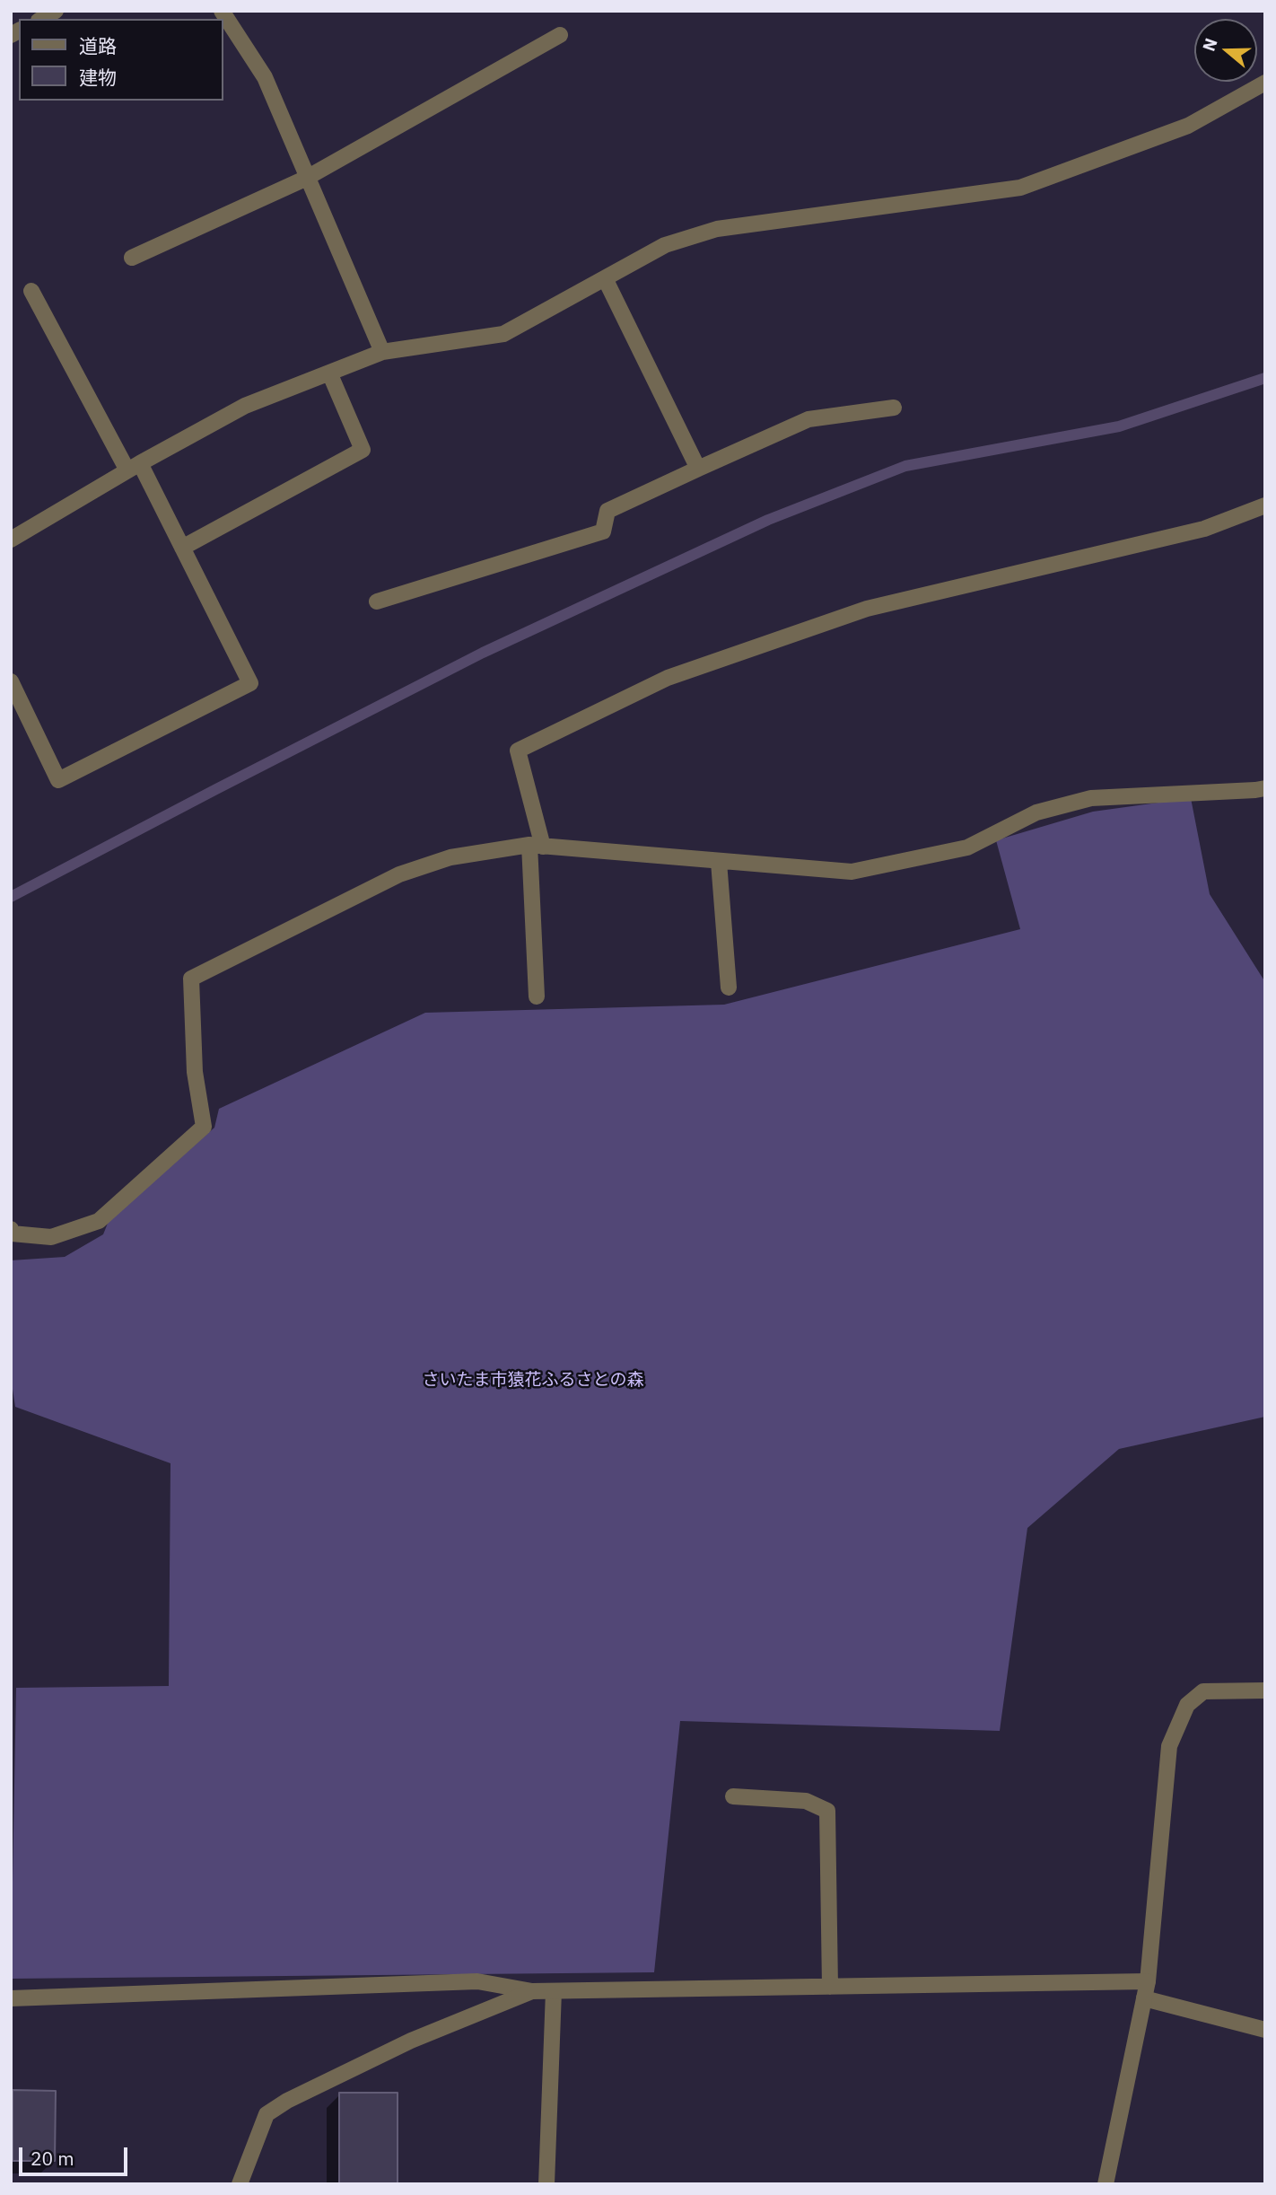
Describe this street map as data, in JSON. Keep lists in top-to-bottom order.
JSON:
{
  "parks": ["さいたま市猿花ふるさとの森"],
  "legend": ["道路", "建物"],
  "scale_bar": "20 m",
  "north": "left"
}
